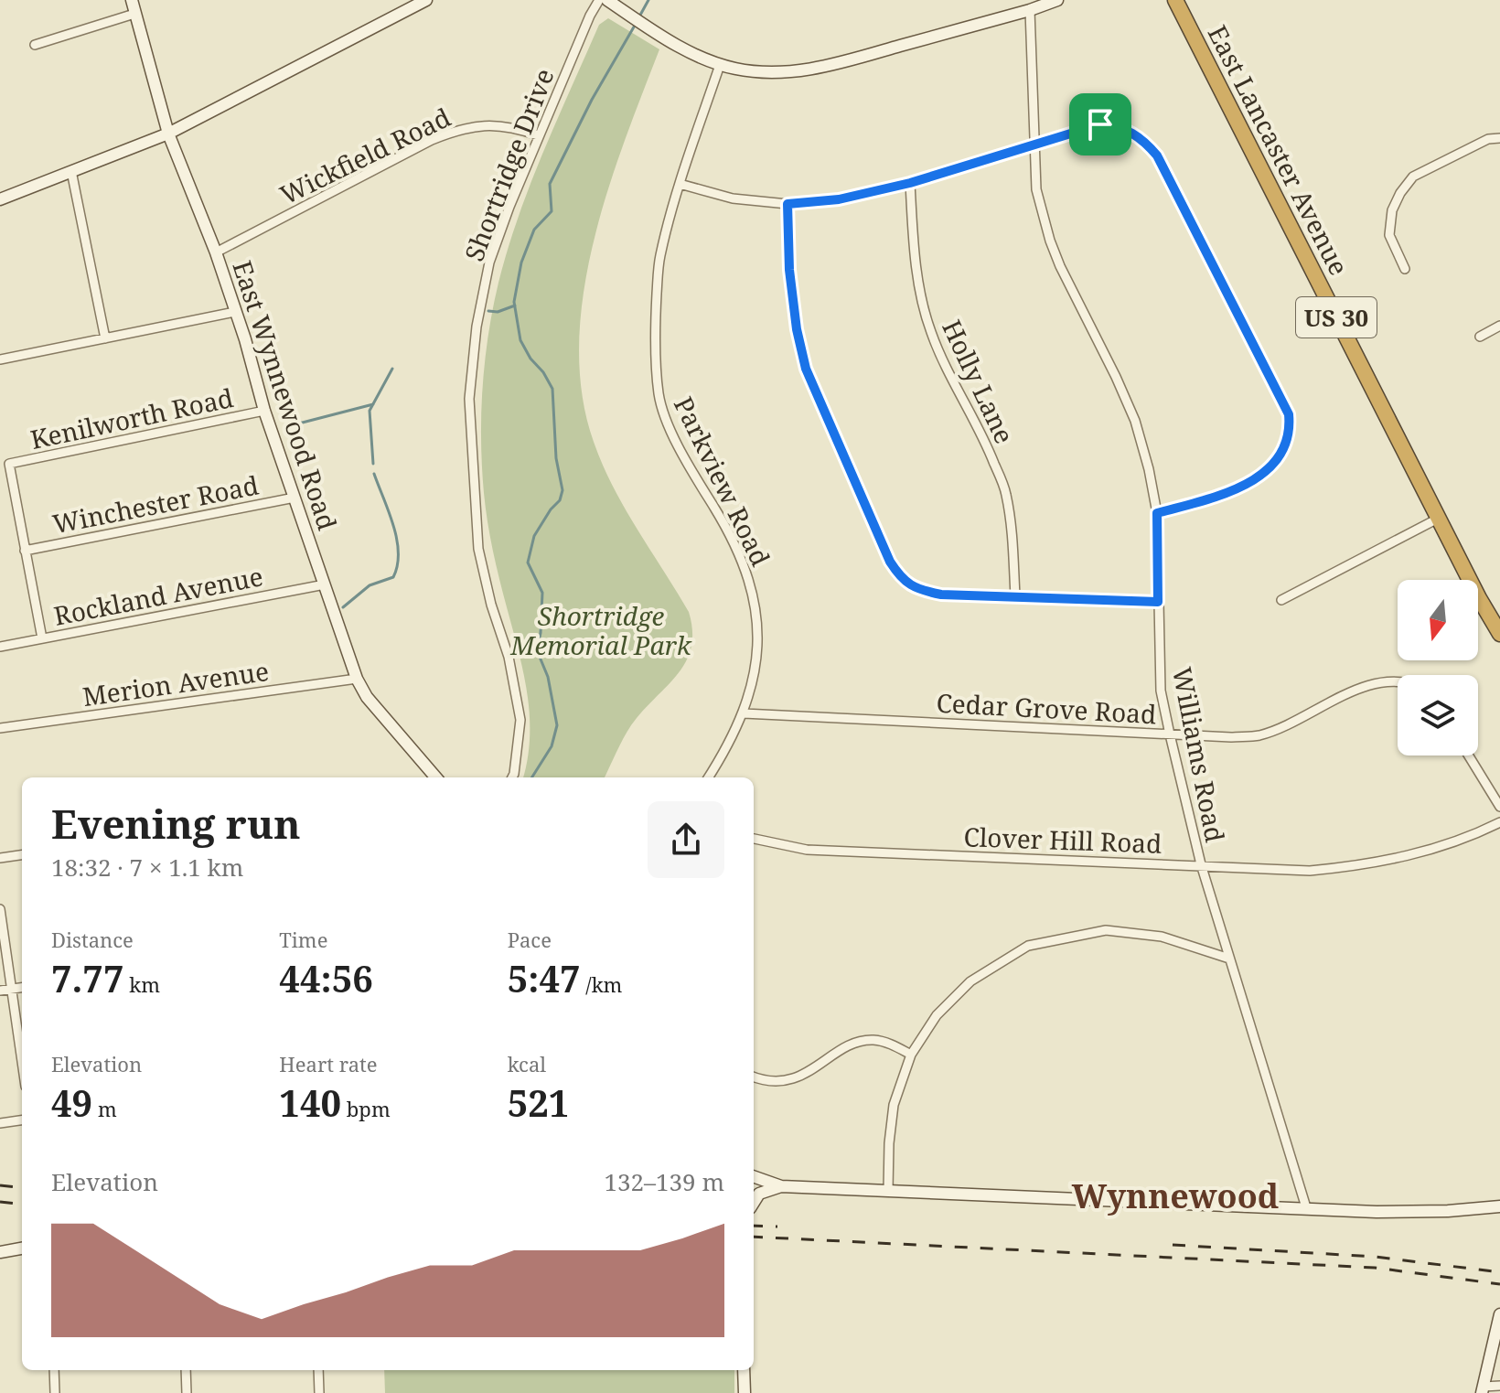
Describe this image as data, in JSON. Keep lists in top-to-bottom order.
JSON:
{
  "streets": {
    "highway": ["East Lancaster Avenue", "US 30"],
    "street": [
      "Wickfield Road",
      "Shortridge Drive",
      "Holly Lane",
      "East Wynnewood Road",
      "Kenilworth Road",
      "Parkview Road",
      "Winchester Road",
      "Rockland Avenue",
      "Merion Avenue",
      "Cedar Grove Road",
      "Williams Road",
      "Clover Hill Road"
    ]
  },
  "crossings": [
    ["Wickfield Road", "Shortridge Drive"],
    ["Wickfield Road", "East Wynnewood Road"],
    ["East Wynnewood Road", "Kenilworth Road"],
    ["East Wynnewood Road", "Winchester Road"],
    ["East Wynnewood Road", "Rockland Avenue"],
    ["East Wynnewood Road", "Merion Avenue"],
    ["Kenilworth Road", "Winchester Road"],
    ["Kenilworth Road", "Rockland Avenue"],
    ["Parkview Road", "Cedar Grove Road"],
    ["Cedar Grove Road", "Williams Road"],
    ["Williams Road", "Clover Hill Road"]
  ],
  "districts": ["Wynnewood"],
  "parks": ["Shortridge Memorial Park"],
  "north": "bottom",
  "page": {
    "heading": ["Evening run", "18:32 · 7 × 1.1 km"],
    "stats": [
      ["Distance", "7.77 km"],
      ["Time", "44:56"],
      ["Pace", "5:47 /km"],
      ["Elevation", "49 m"],
      ["Heart rate", "140 bpm"],
      ["kcal", "521"]
    ],
    "chart": ["Elevation", "132–139 m"]
  }
}
